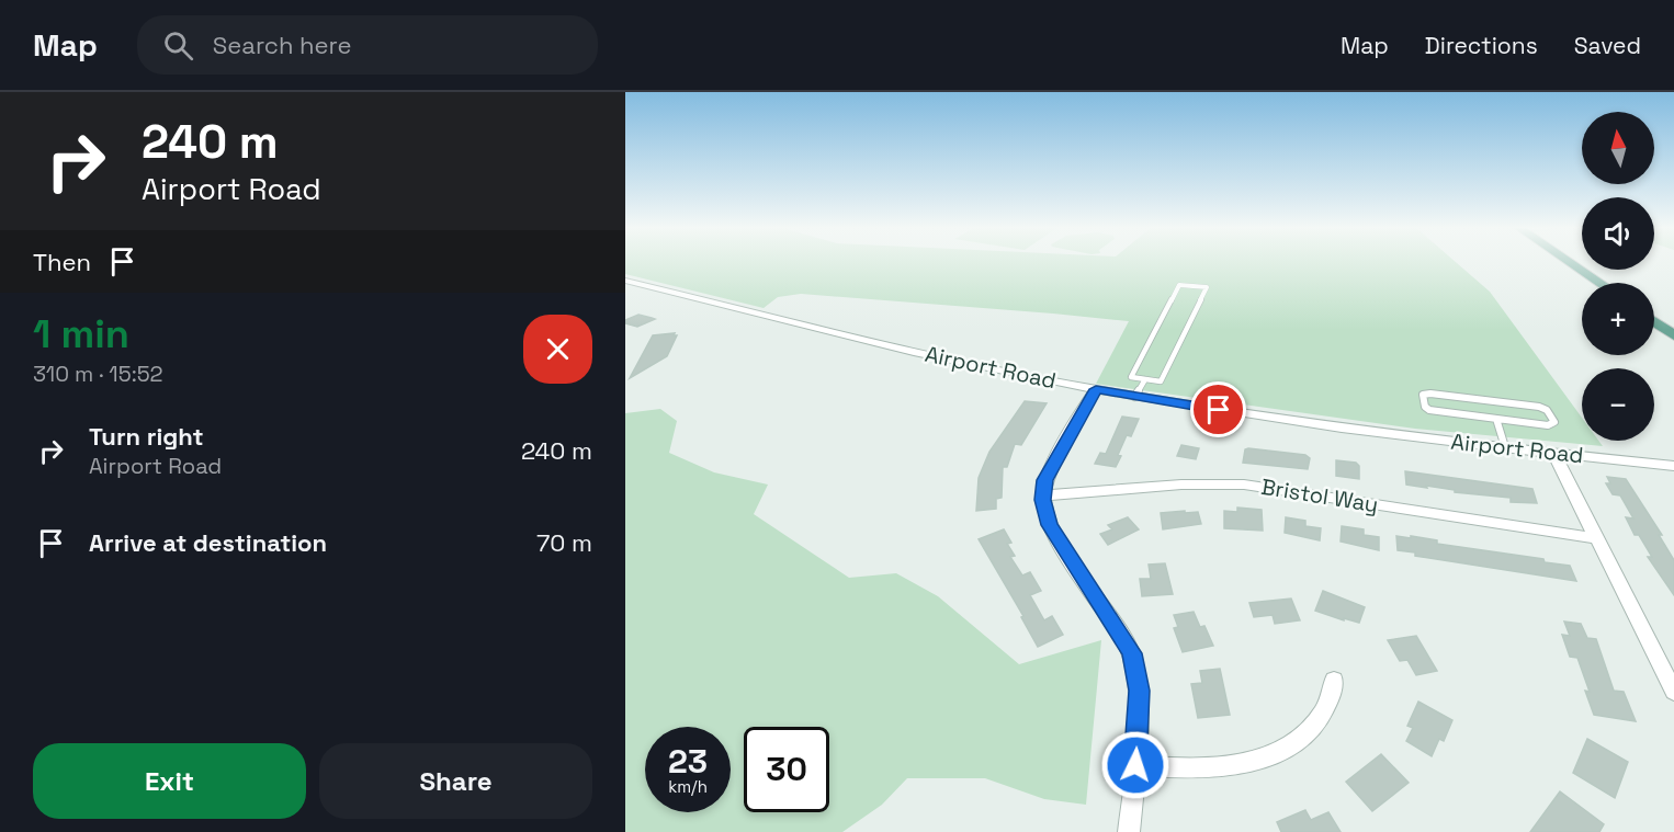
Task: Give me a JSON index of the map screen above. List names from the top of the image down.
{
  "streets": {
    "street": ["Airport Road", "Bristol Way"]
  },
  "north": "top",
  "page": {
    "header": "Map",
    "search": "Search here",
    "nav": ["Map", "Directions", "Saved"],
    "turn": ["240 m", "Airport Road"],
    "map_buttons": ["+", "−"],
    "then": "Then",
    "heading": ["1 min", "310 m · 15:52"],
    "list": [
      {
        "name": "Turn right",
        "note": "Airport Road",
        "value": "240 m"
      },
      {
        "name": "Arrive at destination",
        "value": "70 m"
      }
    ],
    "speed": "23 km/h",
    "limit": "30",
    "buttons": ["Exit", "Share"]
  }
}
